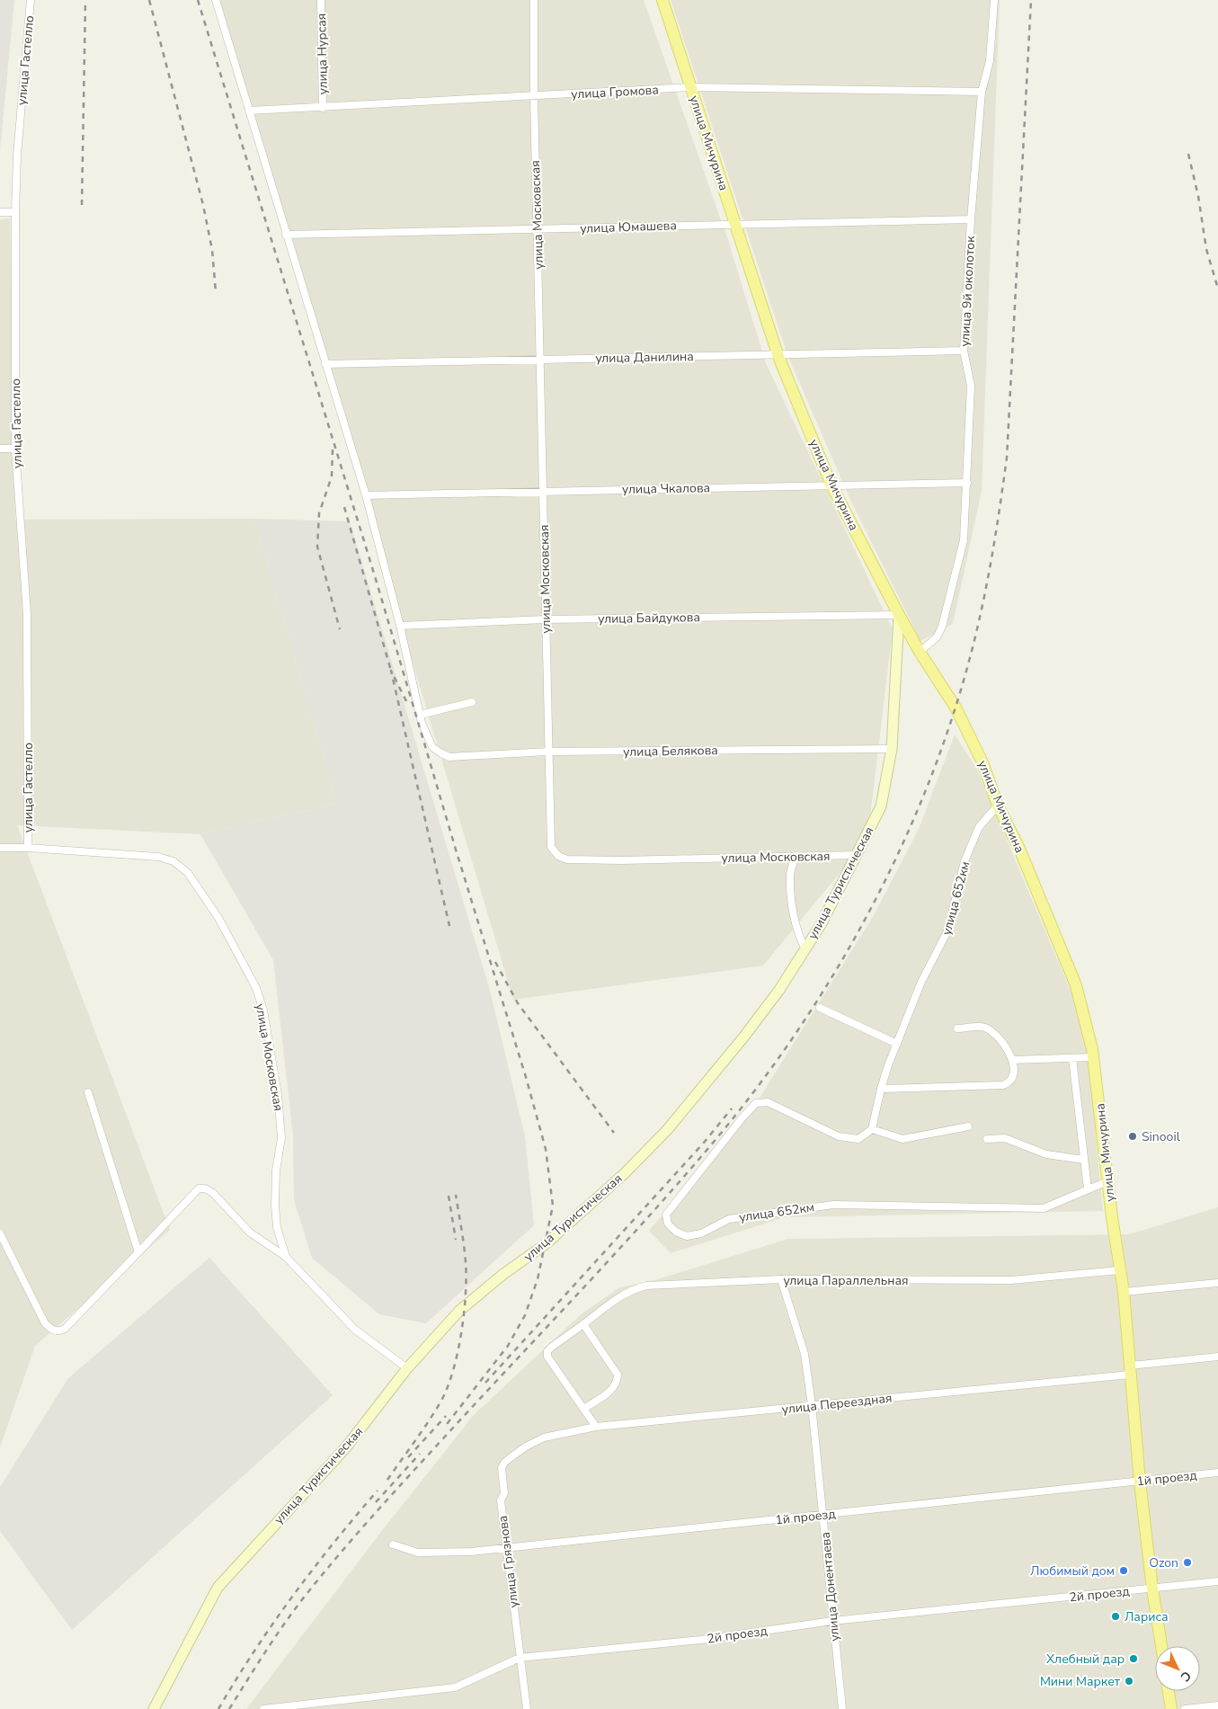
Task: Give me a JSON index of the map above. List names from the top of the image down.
{
  "streets": {
    "main road": ["улица Мичурина"],
    "street": [
      "улица Нурсая",
      "улица Гастелло",
      "улица Громова",
      "улица Московская",
      "улица Юмашева",
      "улица 9й околоток",
      "улица Данилина",
      "улица Чкалова",
      "улица Байдукова",
      "улица Белякова",
      "улица Туристическая",
      "улица 652км",
      "улица Параллельная",
      "улица Переездная",
      "1й проезд",
      "улица Грязнова",
      "улица Донентаева",
      "2й проезд"
    ]
  },
  "crossings": [
    ["улица Нурсая", "улица Громова"],
    ["улица Гастелло", "улица Московская"],
    ["улица Громова", "улица Мичурина"],
    ["улица Громова", "улица Московская"],
    ["улица Громова", "улица 9й околоток"],
    ["улица Мичурина", "улица Юмашева"],
    ["улица Мичурина", "улица 9й околоток"],
    ["улица Мичурина", "улица Данилина"],
    ["улица Мичурина", "улица Чкалова"],
    ["улица Мичурина", "улица Байдукова"],
    ["улица Мичурина", "улица Туристическая"],
    ["улица Мичурина", "улица 652км"],
    ["улица Мичурина", "улица Параллельная"],
    ["улица Мичурина", "улица Переездная"],
    ["улица Мичурина", "1й проезд"],
    ["улица Мичурина", "2й проезд"],
    ["улица Московская", "улица Юмашева"],
    ["улица Московская", "улица Данилина"],
    ["улица Московская", "улица Чкалова"],
    ["улица Московская", "улица Байдукова"],
    ["улица Московская", "улица Белякова"],
    ["улица Московская", "улица Туристическая"],
    ["улица Юмашева", "улица 9й околоток"],
    ["улица 9й околоток", "улица Данилина"],
    ["улица 9й околоток", "улица Чкалова"],
    ["улица Байдукова", "улица Туристическая"],
    ["улица Белякова", "улица Туристическая"],
    ["улица Параллельная", "улица Донентаева"],
    ["улица Переездная", "улица Грязнова"],
    ["улица Переездная", "улица Донентаева"],
    ["1й проезд", "улица Грязнова"],
    ["1й проезд", "улица Донентаева"],
    ["улица Грязнова", "2й проезд"],
    ["улица Донентаева", "2й проезд"]
  ],
  "places": [
    "Sinooil",
    "Ozon",
    "Любимый дом",
    "Лариса",
    "Хлебный дар",
    "Мини Маркет"
  ],
  "north": "bottom right"
}
